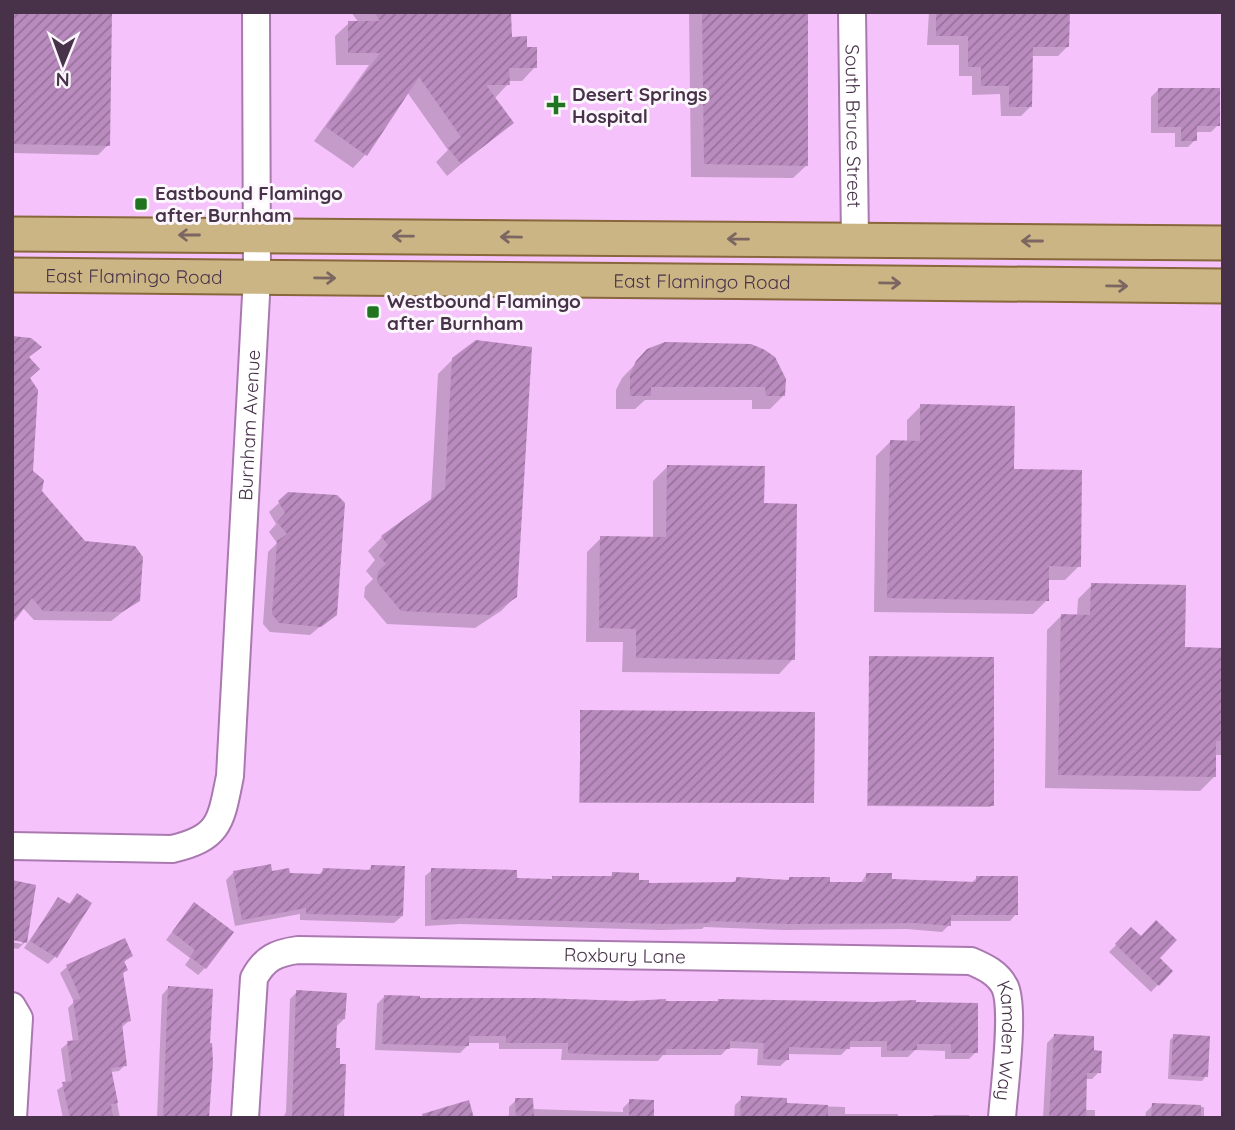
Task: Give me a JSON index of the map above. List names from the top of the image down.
{
  "streets": {
    "main road": ["East Flamingo Road"],
    "street": [
      "South Bruce Street",
      "Burnham Avenue",
      "Roxbury Lane",
      "Kamden Way"
    ]
  },
  "crossings": [
    ["East Flamingo Road", "Burnham Avenue"],
    ["Roxbury Lane", "Kamden Way"]
  ],
  "places": {
    "health": ["Desert Springs Hospital"],
    "transit": ["Eastbound Flamingo after Burnham", "Westbound Flamingo after Burnham"]
  },
  "north": "bottom"
}
